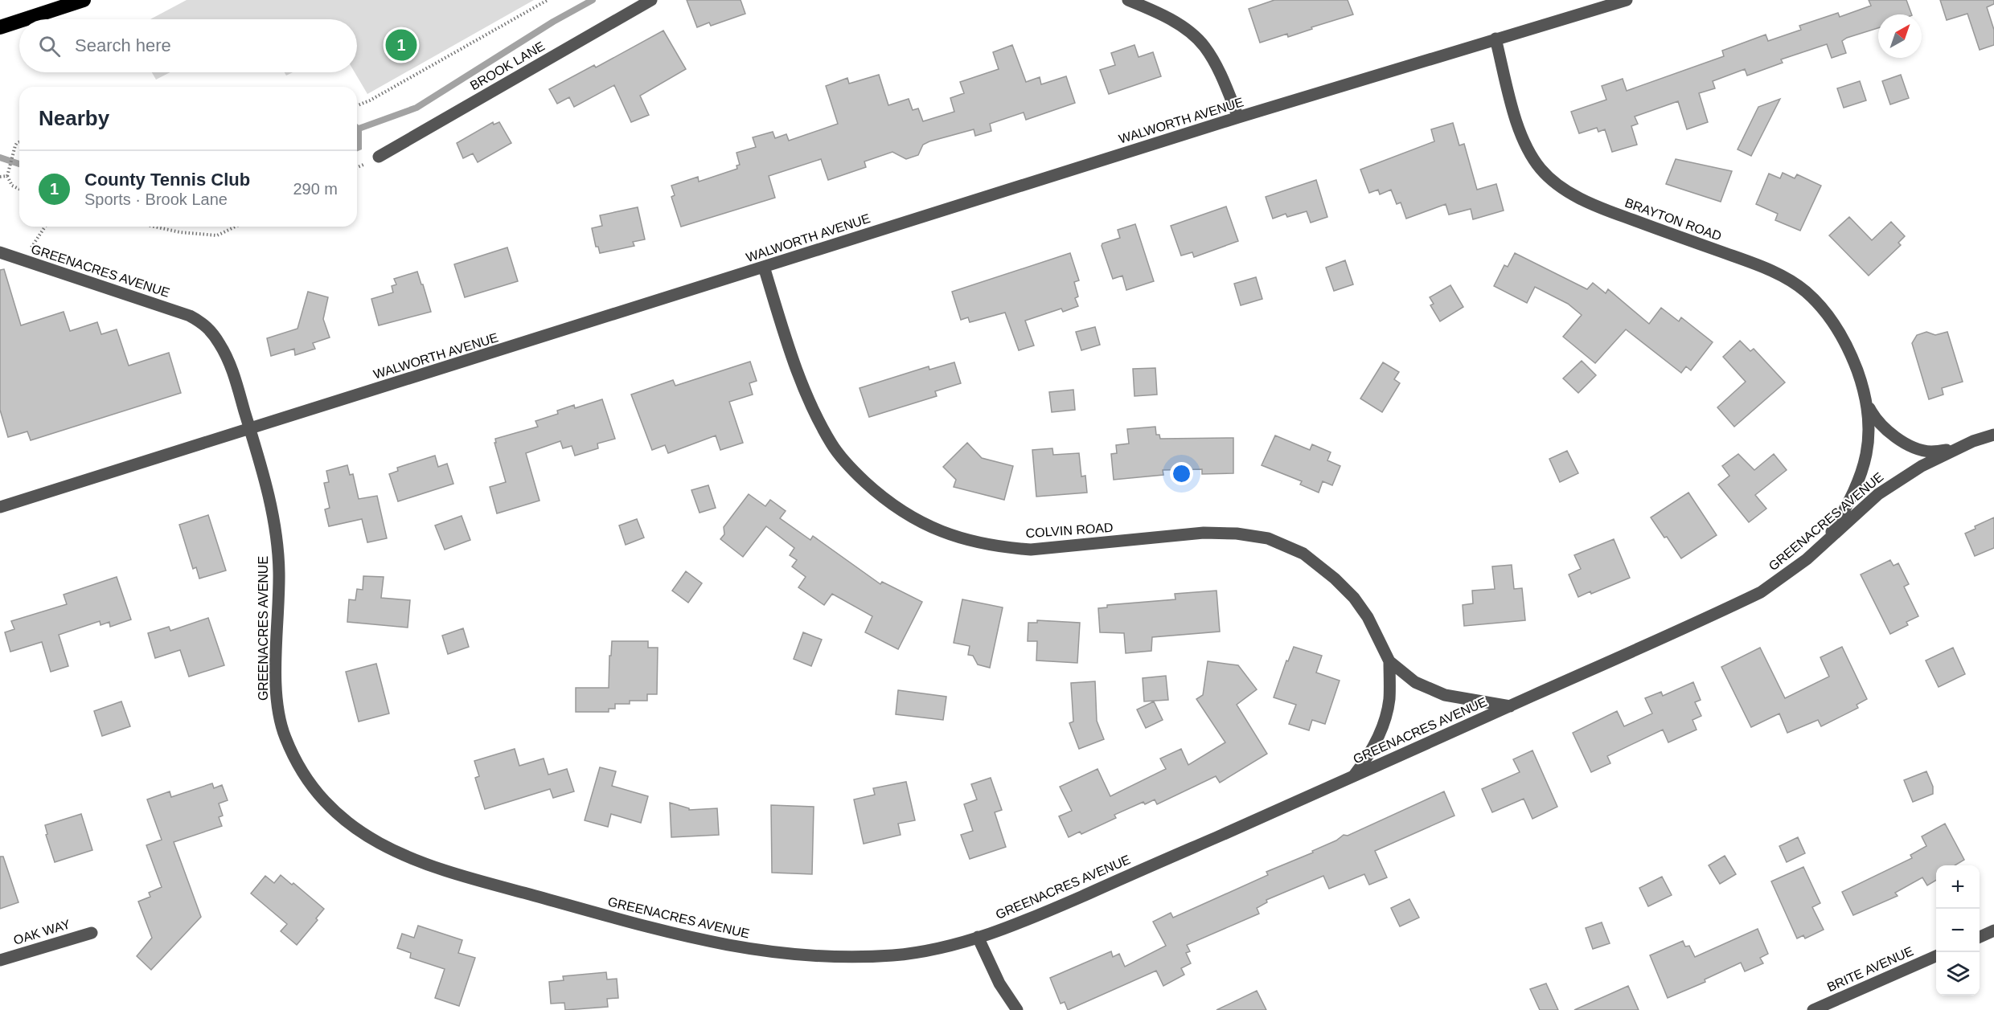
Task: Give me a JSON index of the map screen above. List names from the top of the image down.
{
  "streets": {
    "street": [
      "BROOK LANE",
      "WALWORTH AVENUE",
      "BRAYTON ROAD",
      "GREENACRES AVENUE",
      "COLVIN ROAD",
      "OAK WAY",
      "BRITE AVENUE"
    ]
  },
  "crossings": [
    ["WALWORTH AVENUE", "BRAYTON ROAD"],
    ["WALWORTH AVENUE", "GREENACRES AVENUE"],
    ["WALWORTH AVENUE", "COLVIN ROAD"],
    ["BRAYTON ROAD", "GREENACRES AVENUE"],
    ["GREENACRES AVENUE", "COLVIN ROAD"]
  ],
  "north": "top right",
  "page": {
    "search": "Search here",
    "pins": "1",
    "heading": "Nearby",
    "list": [
      {
        "mark": "1",
        "name": "County Tennis Club",
        "note": "Sports · Brook Lane",
        "value": "290 m"
      }
    ],
    "map_buttons": ["+", "−"]
  }
}
